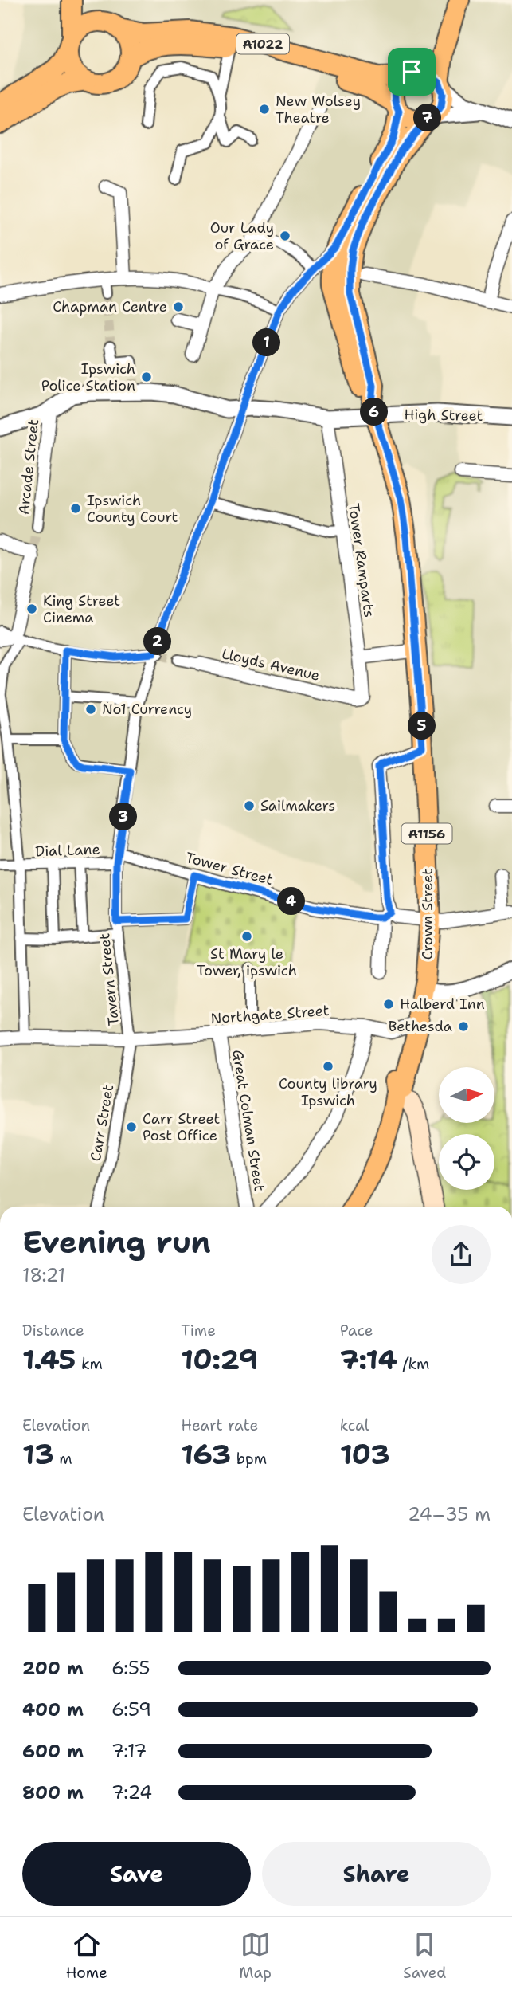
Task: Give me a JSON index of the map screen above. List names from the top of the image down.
{
  "streets": {
    "main road": ["A1022", "A1156", "Crown Street"],
    "street": [
      "High Street",
      "Arcade Street",
      "Tower Ramparts",
      "Lloyds Avenue",
      "Dial Lane",
      "Tower Street",
      "Tavern Street",
      "Northgate Street",
      "Great Colman Street",
      "Carr Street"
    ]
  },
  "crossings": [
    ["A1022", "A1156"],
    ["High Street", "Arcade Street"],
    ["High Street", "Tower Ramparts"],
    ["High Street", "Crown Street"],
    ["High Street", "Tavern Street"],
    ["Tower Ramparts", "Lloyds Avenue"],
    ["A1156", "Crown Street"],
    ["A1156", "Tavern Street"],
    ["A1156", "Northgate Street"],
    ["Dial Lane", "Tower Street"],
    ["Dial Lane", "Tavern Street"],
    ["Tower Street", "Crown Street"],
    ["Tower Street", "Tavern Street"],
    ["Crown Street", "Tavern Street"],
    ["Crown Street", "Northgate Street"],
    ["Tavern Street", "Northgate Street"],
    ["Tavern Street", "Carr Street"],
    ["Northgate Street", "Great Colman Street"],
    ["Northgate Street", "Carr Street"]
  ],
  "places": [
    "New Wolsey Theatre",
    "Our Lady of Grace",
    "Chapman Centre",
    "Ipswich Police Station",
    "Ipswich County Court",
    "King Street Cinema",
    "No1 Currency",
    "Sailmakers",
    "St Mary le Tower, ipswich",
    "Halberd Inn",
    "Bethesda",
    "County library Ipswich",
    "Carr Street Post Office"
  ],
  "north": "right",
  "page": {
    "pins": [
      "7",
      "1",
      "6",
      "2",
      "5",
      "3",
      "4"
    ],
    "heading": ["Evening run", "18:21"],
    "stats": [
      ["Distance", "1.45 km"],
      ["Time", "10:29"],
      ["Pace", "7:14 /km"],
      ["Elevation", "13 m"],
      ["Heart rate", "163 bpm"],
      ["kcal", "103"]
    ],
    "chart": ["Elevation", "24–35 m"],
    "list": [
      {
        "name": "200 m",
        "note": "6:55"
      },
      {
        "name": "400 m",
        "note": "6:59"
      },
      {
        "name": "600 m",
        "note": "7:17"
      },
      {
        "name": "800 m",
        "note": "7:24"
      }
    ],
    "buttons": ["Save", "Share"],
    "tabs": ["Home", "Map", "Saved"]
  }
}
